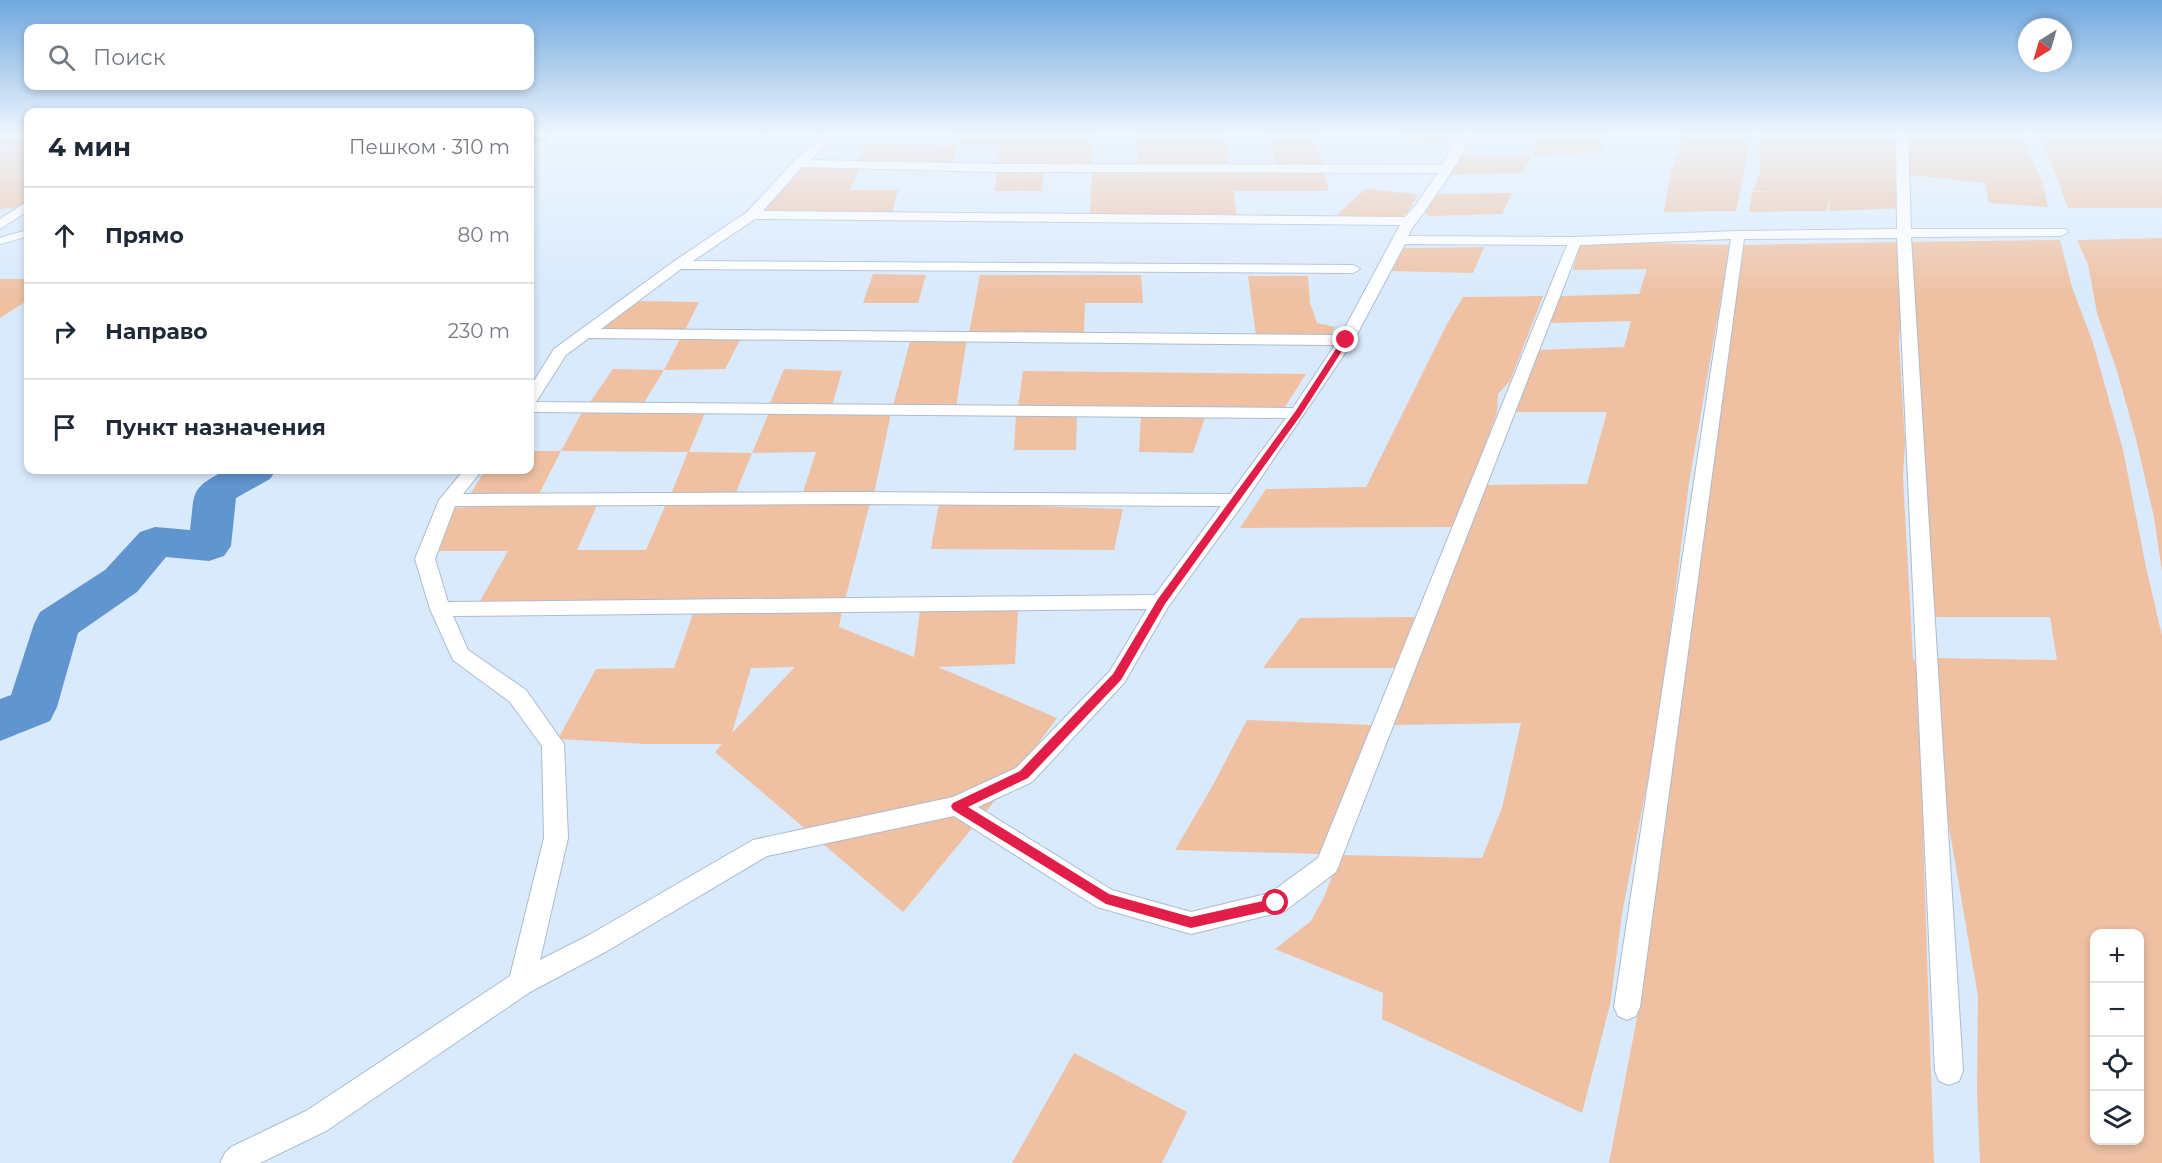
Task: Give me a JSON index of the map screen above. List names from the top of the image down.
{
  "north": "bottom left",
  "page": {
    "search": "Поиск",
    "heading": ["4 мин", "Пешком · 310 m"],
    "list": [
      ["Прямо", "80 m"],
      ["Направо", "230 m"],
      "Пункт назначения"
    ],
    "map_buttons": ["+", "−"]
  }
}
